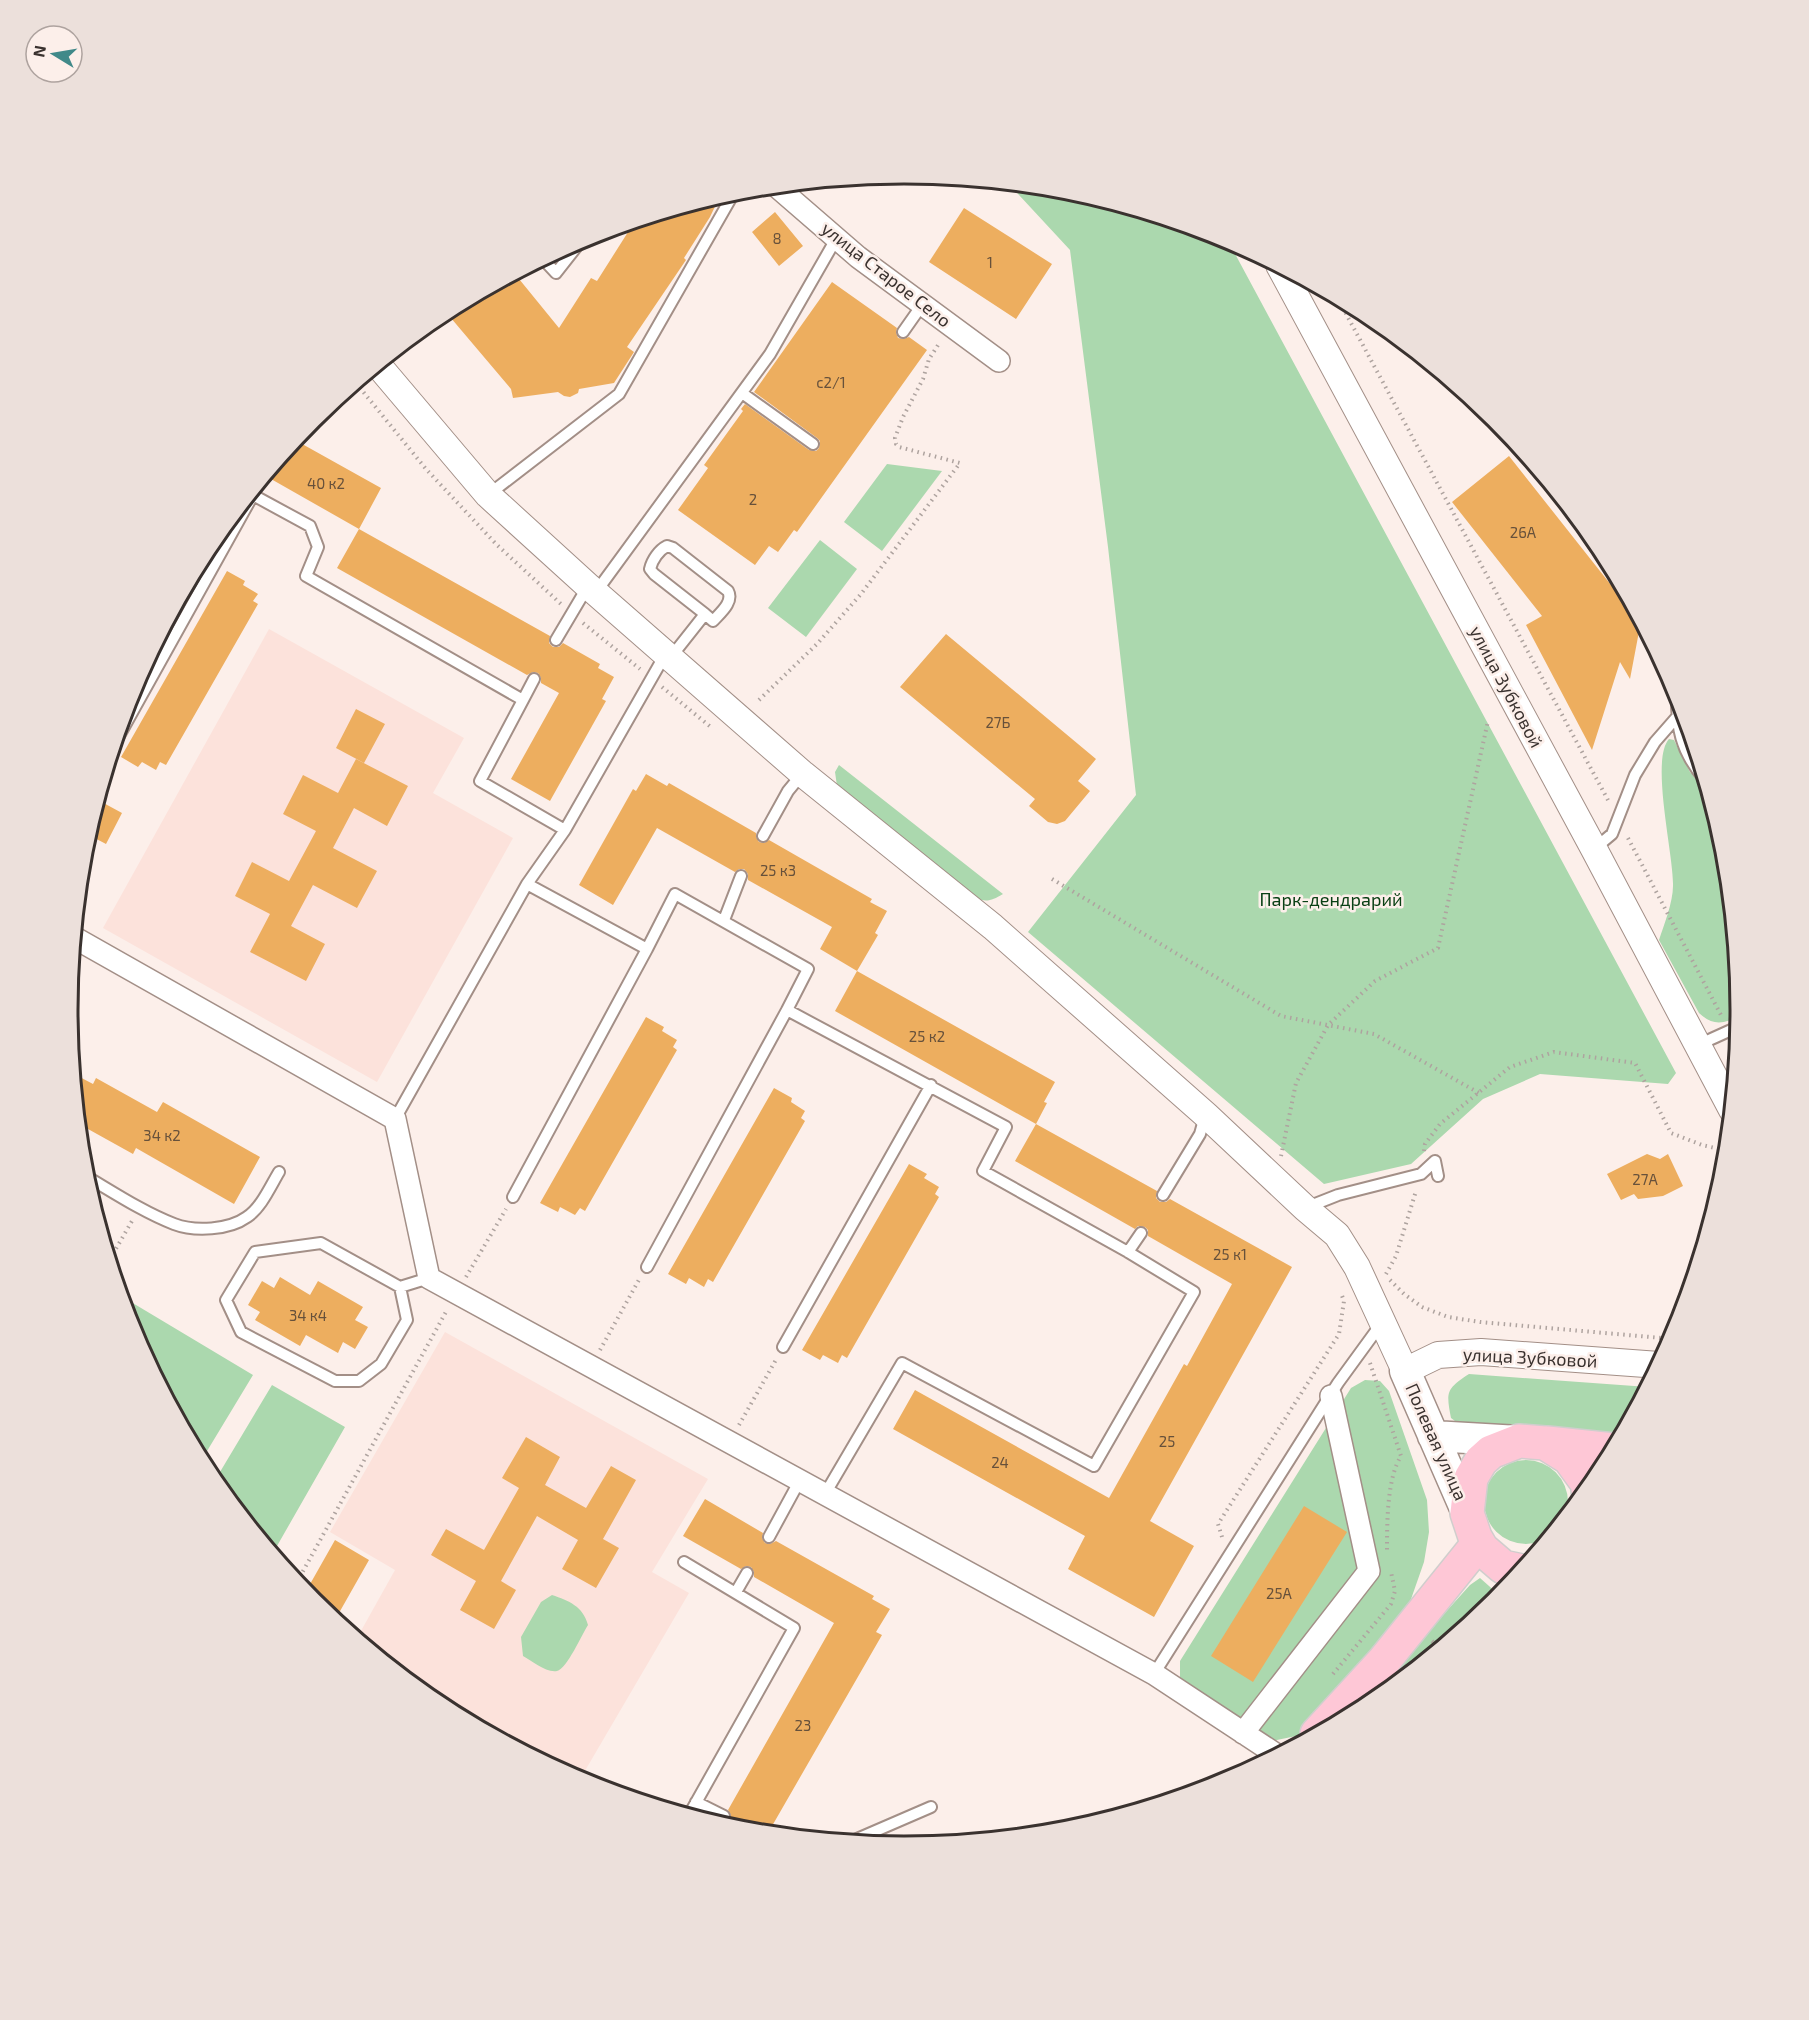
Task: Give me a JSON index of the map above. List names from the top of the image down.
{
  "streets": {
    "main road": ["Полевая улица"],
    "street": ["улица Старое Село", "улица Зубковой"]
  },
  "crossings": [
    ["улица Зубковой", "Полевая улица"]
  ],
  "parks": ["Парк-дендрарий"],
  "house_numbers": [
    "8",
    "1",
    "с2/1",
    "40 к2",
    "2",
    "26А",
    "27Б",
    "25 к3",
    "25 к2",
    "34 к2",
    "27А",
    "25 к1",
    "34 к4",
    "25",
    "24",
    "25А",
    "23"
  ],
  "north": "left"
}
